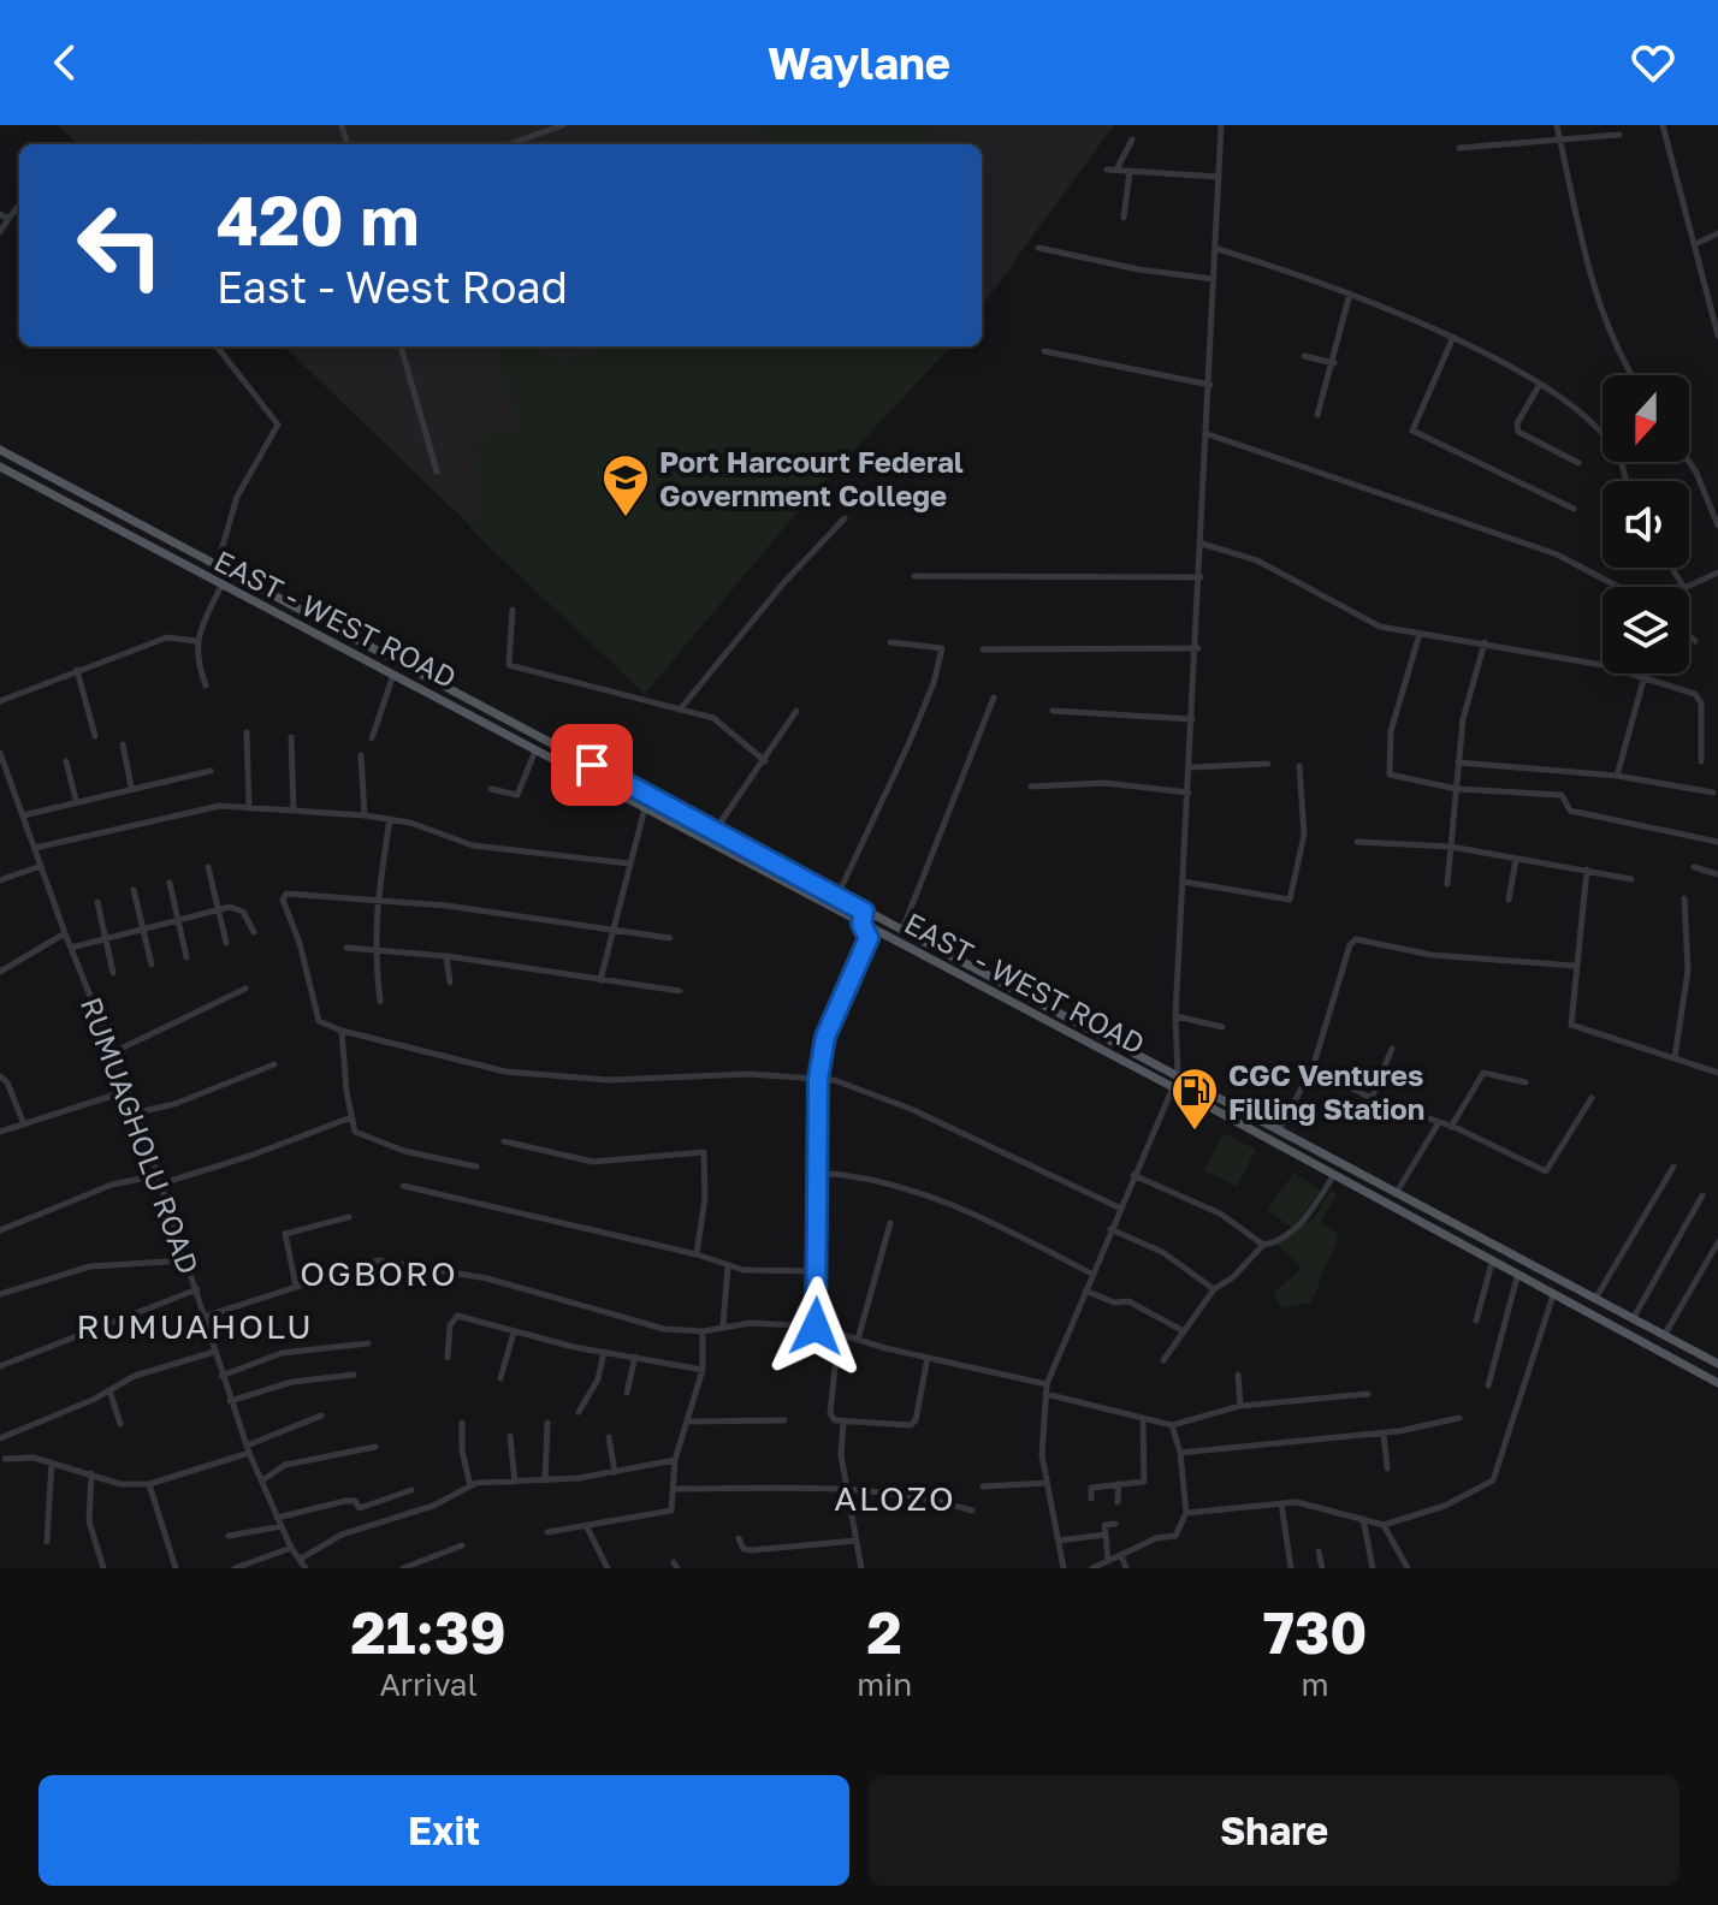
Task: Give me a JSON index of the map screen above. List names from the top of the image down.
{
  "streets": {
    "main road": ["EAST - WEST ROAD"],
    "street": ["RUMUAGHOLU ROAD"]
  },
  "districts": ["OGBORO", "RUMUAHOLU", "ALOZO"],
  "places": {
    "school or university": ["Port Harcourt Federal Government College"],
    "fuel station": ["CGC Ventures Filling Station"]
  },
  "north": "bottom",
  "page": {
    "header": "Waylane",
    "turn": ["420 m", "East - West Road"],
    "eta": [
      "21:39",
      "Arrival",
      "2",
      "min",
      "730",
      "m"
    ],
    "buttons": ["Exit", "Share"]
  }
}
